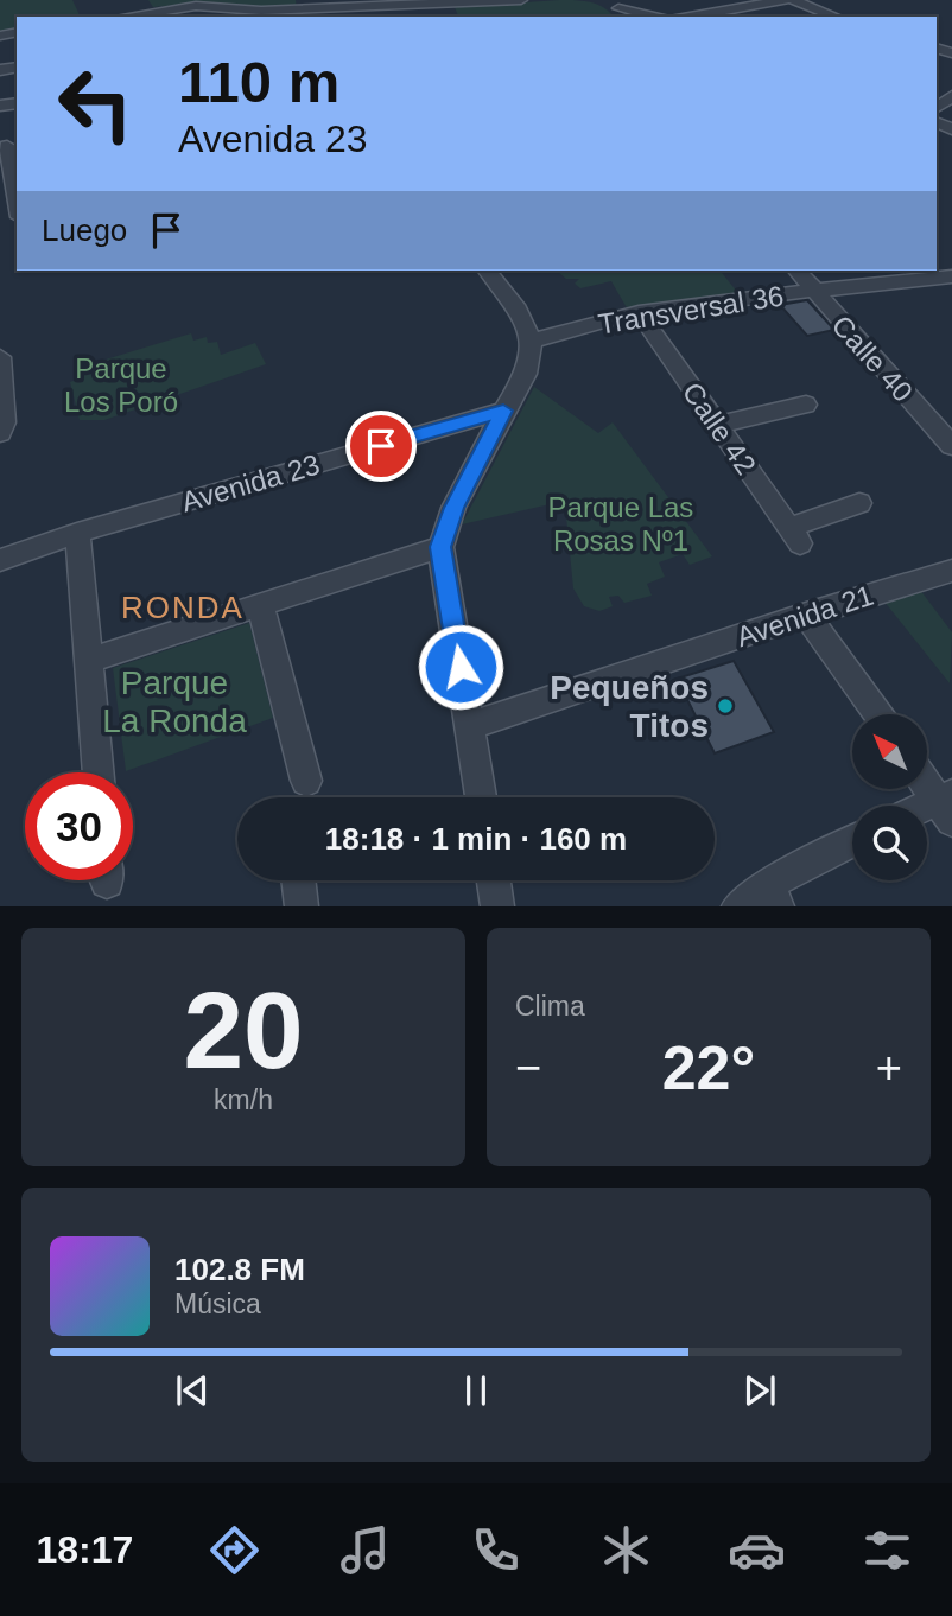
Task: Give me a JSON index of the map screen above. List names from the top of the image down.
{
  "streets": {
    "street": [
      "Transversal 36",
      "Calle 40",
      "Calle 42",
      "Avenida 23",
      "Avenida 21"
    ]
  },
  "crossings": [
    ["Transversal 36", "Calle 40"],
    ["Transversal 36", "Calle 42"]
  ],
  "districts": ["RONDA"],
  "parks": ["Parque Los Poró", "Parque Las Rosas Nº1", "Parque La Ronda"],
  "places": ["Pequeños Titos"],
  "north": "top left",
  "page": {
    "turn": ["110 m", "Avenida 23"],
    "then": "Luego",
    "limit": "30",
    "trip": "18:18 · 1 min · 160 m",
    "tile": [
      ["20", "km/h"],
      "Clima"
    ],
    "heat": ["−", "22°", "+"],
    "song": ["102.8 FM", "Música"],
    "tabs": "18:17"
  }
}
